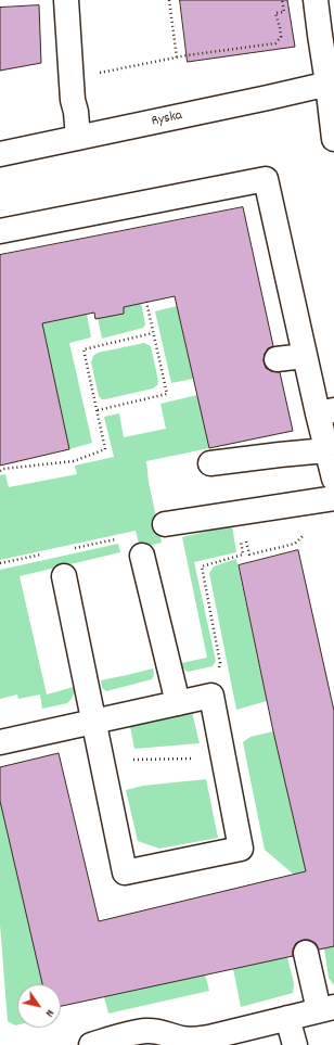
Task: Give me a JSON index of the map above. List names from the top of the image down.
{
  "streets": {
    "street": ["Ryska"]
  },
  "north": "bottom right"
}
